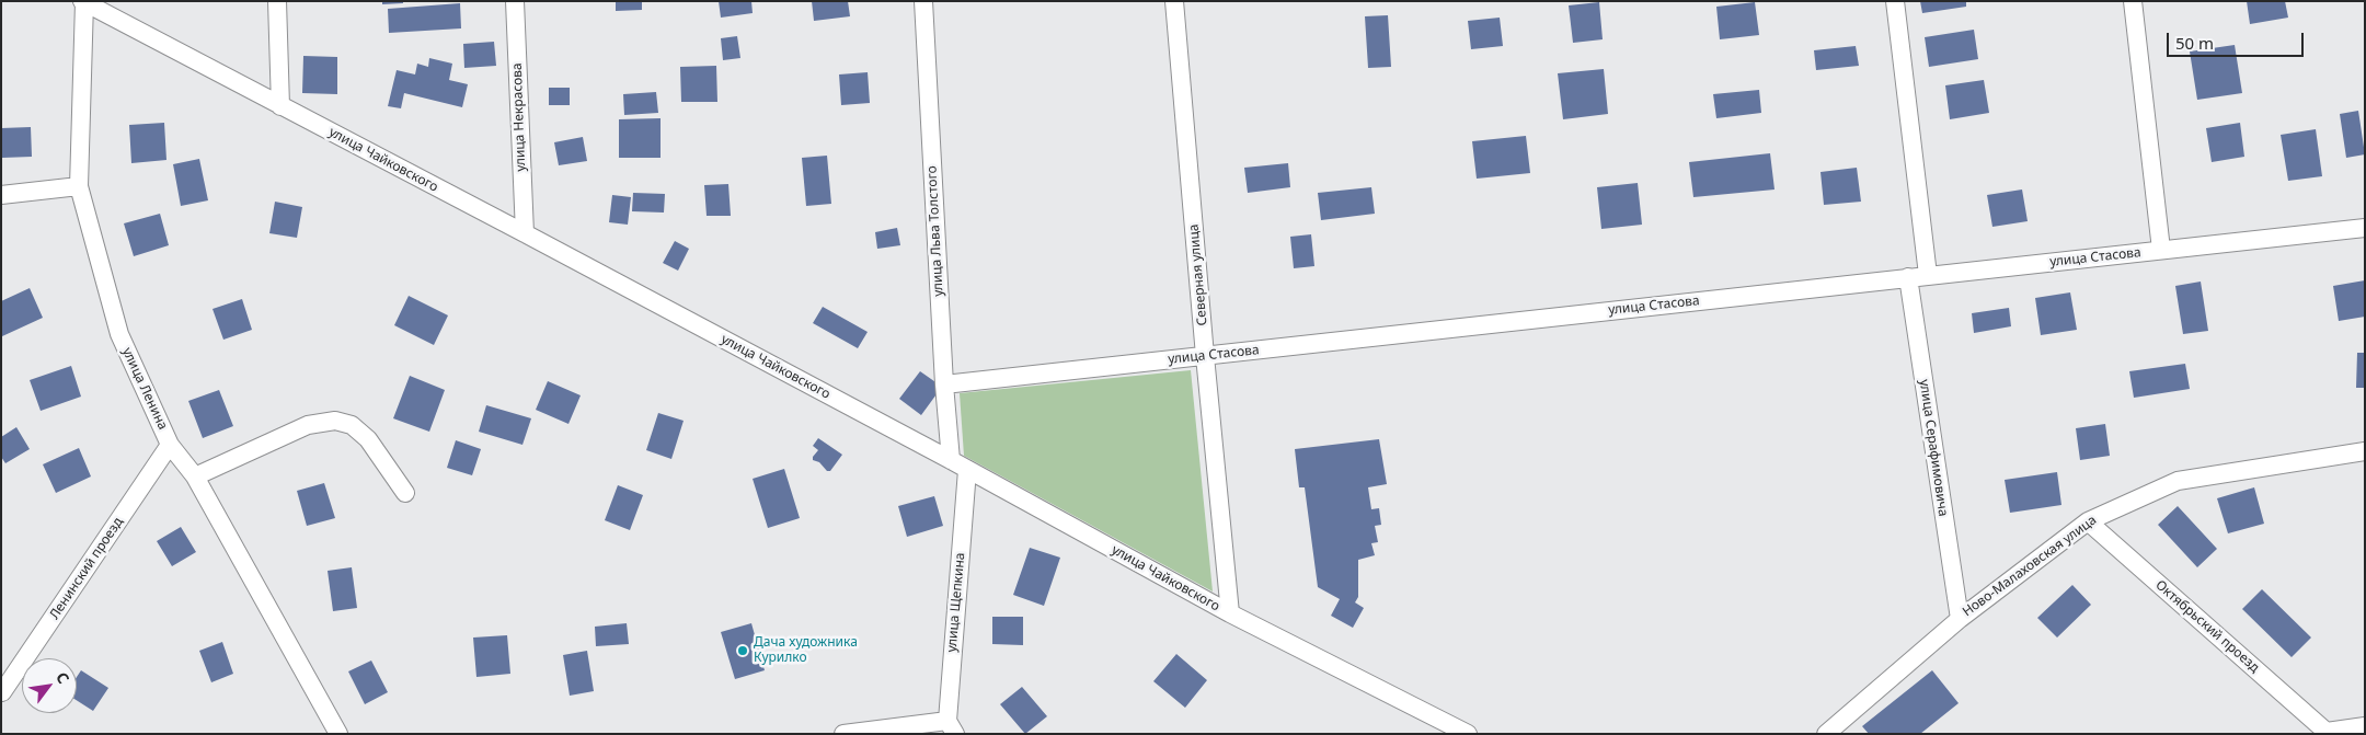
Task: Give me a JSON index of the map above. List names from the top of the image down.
{
  "streets": {
    "street": [
      "улица Некрасова",
      "улица Чайковского",
      "улица Льва Толстого",
      "улица Стасова",
      "Северная улица",
      "улица Ленина",
      "улица Серафимовича",
      "Ново-Малаховская улица",
      "Ленинский проезд",
      "улица Щепкина",
      "Октябрьский проезд"
    ]
  },
  "crossings": [
    ["улица Некрасова", "улица Чайковского"],
    ["улица Чайковского", "улица Льва Толстого"],
    ["улица Чайковского", "Северная улица"],
    ["улица Чайковского", "улица Ленина"],
    ["улица Чайковского", "улица Щепкина"],
    ["улица Льва Толстого", "улица Стасова"],
    ["улица Стасова", "Северная улица"],
    ["улица Стасова", "улица Серафимовича"],
    ["улица Ленина", "Ленинский проезд"],
    ["улица Серафимовича", "Ново-Малаховская улица"],
    ["Ново-Малаховская улица", "Октябрьский проезд"]
  ],
  "places": ["Дача художника Курилко"],
  "scale_bar": "50 m",
  "north": "top right"
}
